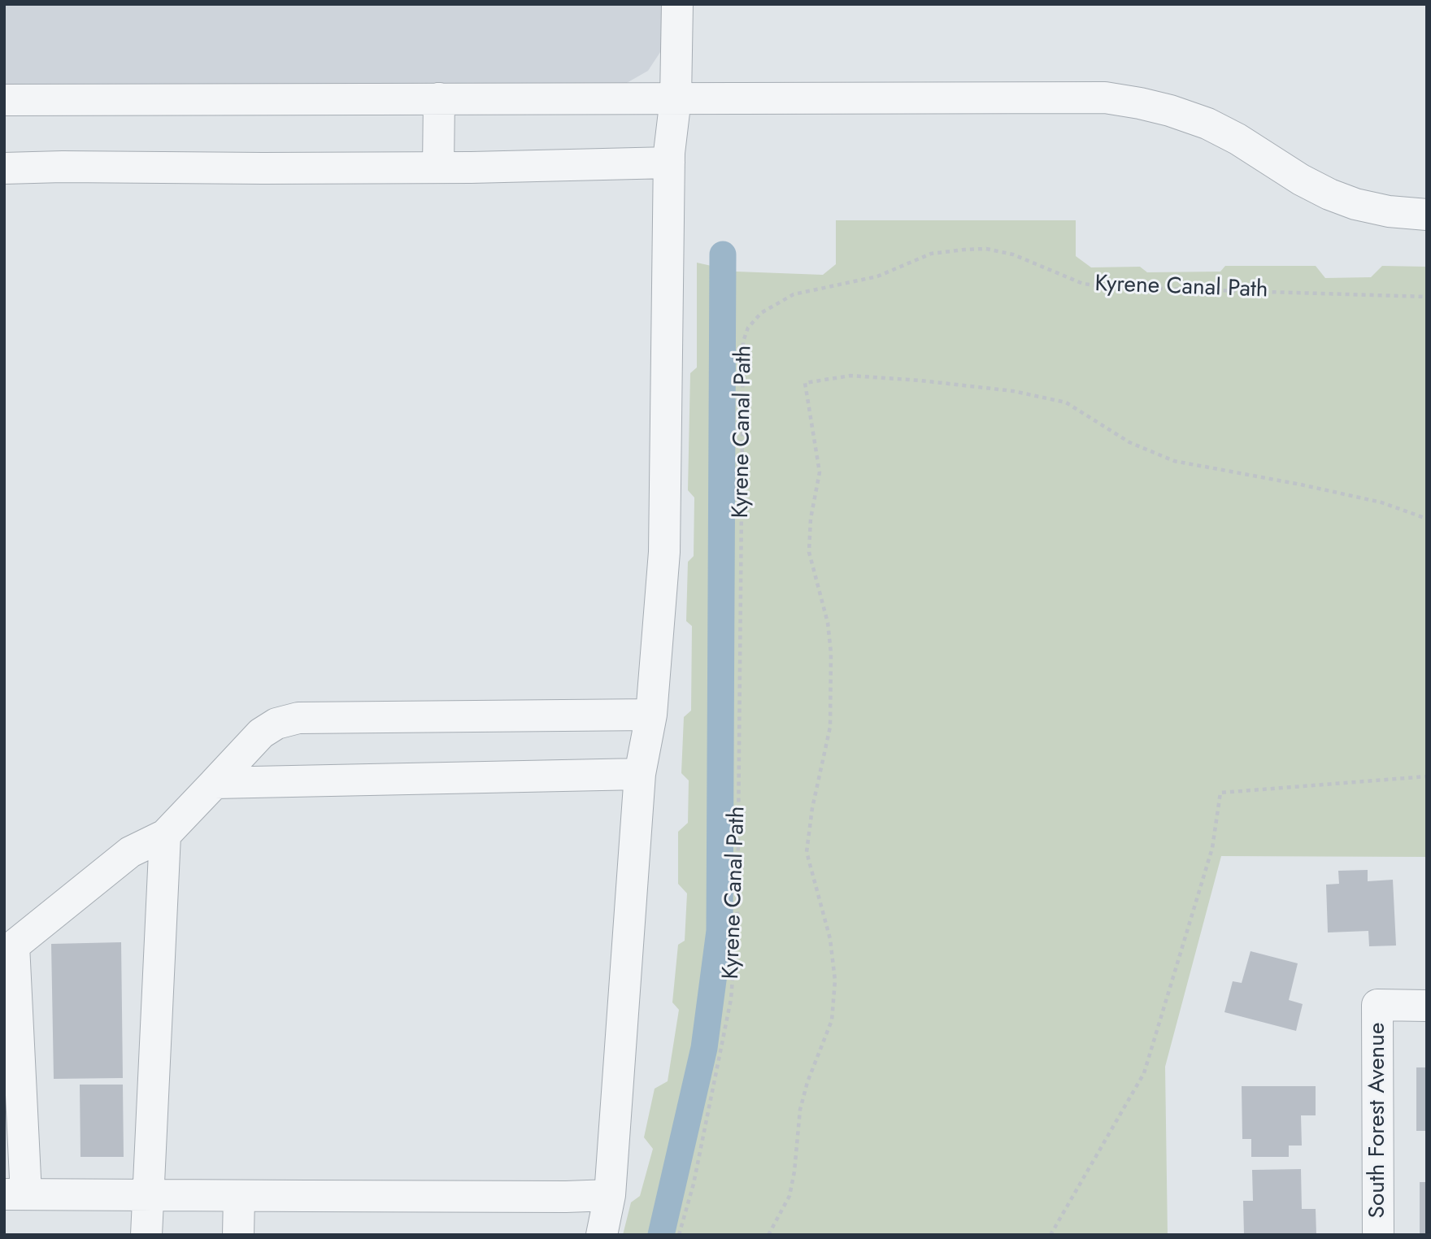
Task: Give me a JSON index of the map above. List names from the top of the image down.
{
  "streets": {
    "street": ["South Forest Avenue"],
    "path": ["Kyrene Canal Path"]
  }
}
